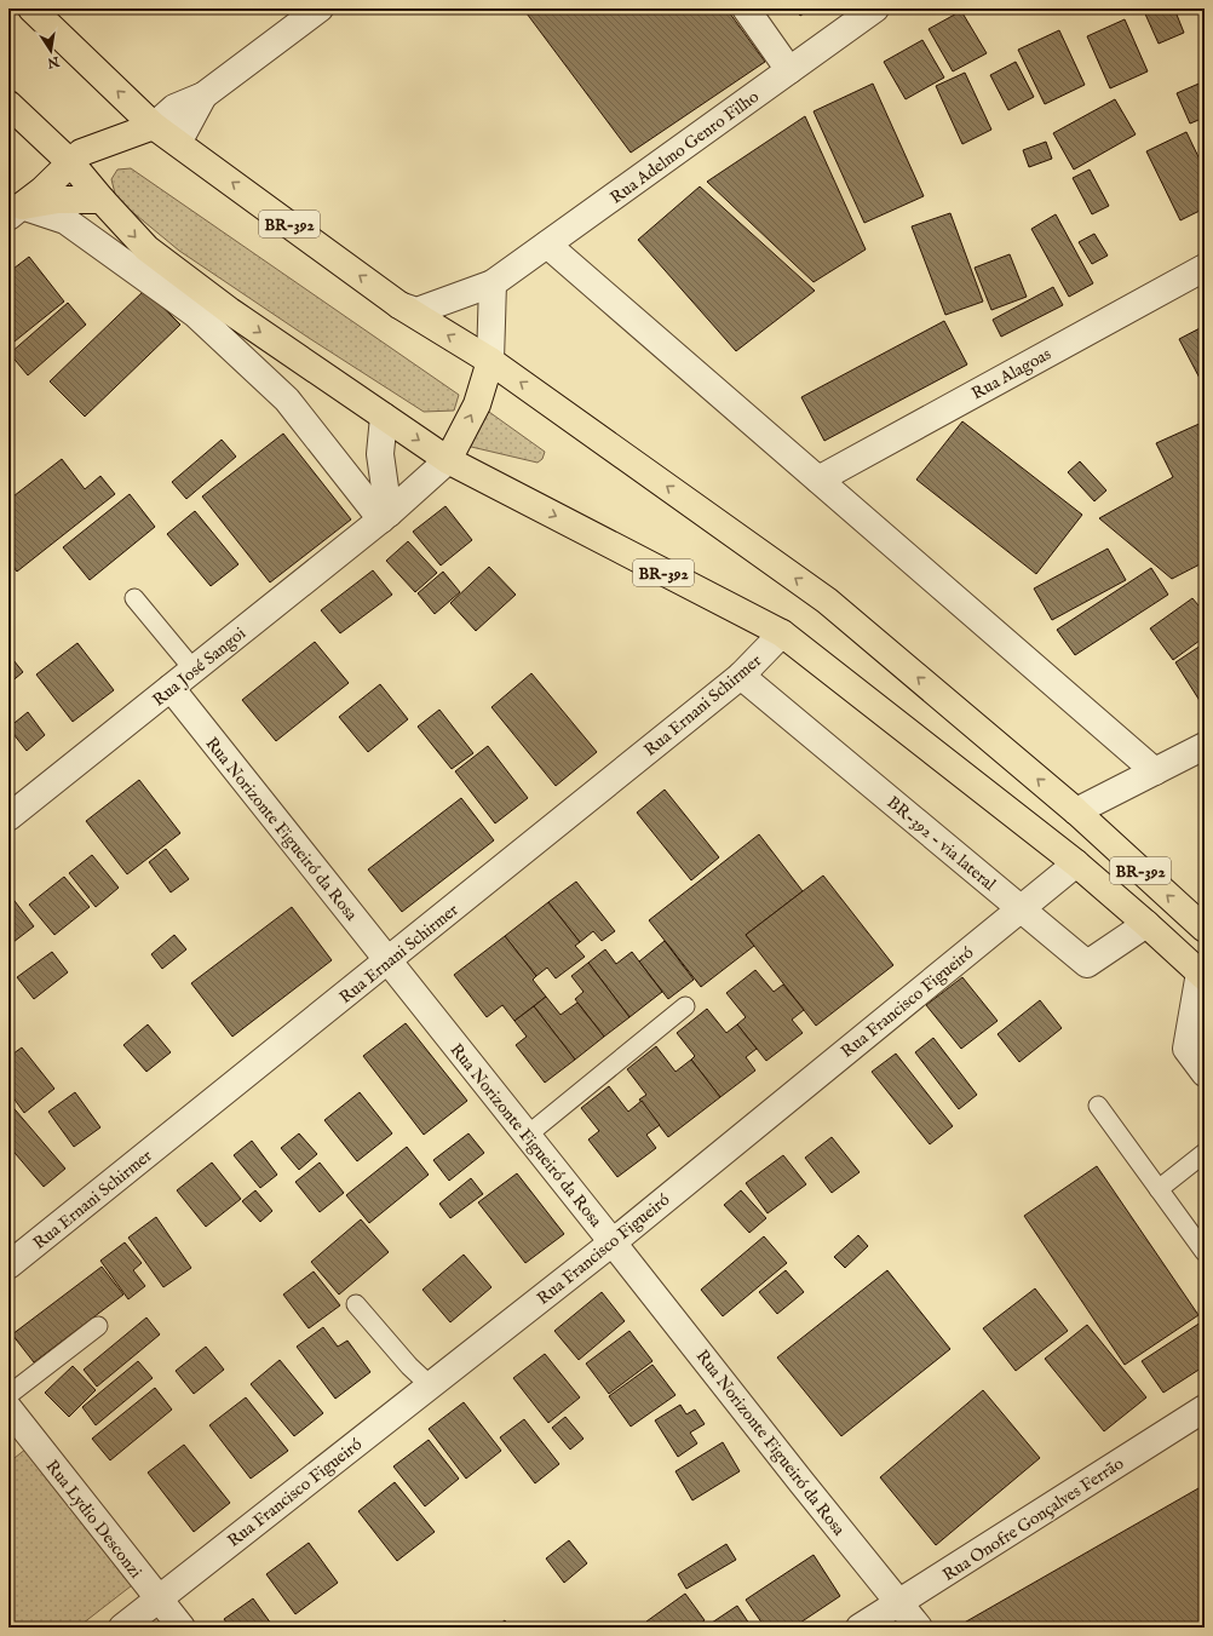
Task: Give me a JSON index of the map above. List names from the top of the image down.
{
  "streets": {
    "highway": ["BR-392"],
    "street": [
      "Rua Adelmo Genro Filho",
      "Rua Alagoas",
      "Rua José Sangoi",
      "Rua Ernani Schirmer",
      "Rua Norizonte Figueiró da Rosa",
      "BR-392 - via lateral",
      "Rua Francisco Figueiró",
      "Rua Lydio Desconzi",
      "Rua Onofre Gonçalves Ferrão"
    ]
  },
  "crossings": [
    ["Rua Adelmo Genro Filho", "BR-392"],
    ["BR-392", "Rua José Sangoi"],
    ["BR-392", "Rua Ernani Schirmer"],
    ["BR-392", "BR-392 - via lateral"],
    ["BR-392", "Rua Francisco Figueiró"],
    ["Rua José Sangoi", "Rua Norizonte Figueiró da Rosa"],
    ["Rua Ernani Schirmer", "Rua Norizonte Figueiró da Rosa"],
    ["Rua Ernani Schirmer", "BR-392 - via lateral"],
    ["Rua Norizonte Figueiró da Rosa", "Rua Francisco Figueiró"],
    ["Rua Norizonte Figueiró da Rosa", "Rua Onofre Gonçalves Ferrão"],
    ["BR-392 - via lateral", "Rua Francisco Figueiró"],
    ["Rua Francisco Figueiró", "Rua Lydio Desconzi"]
  ],
  "north": "bottom"
}
